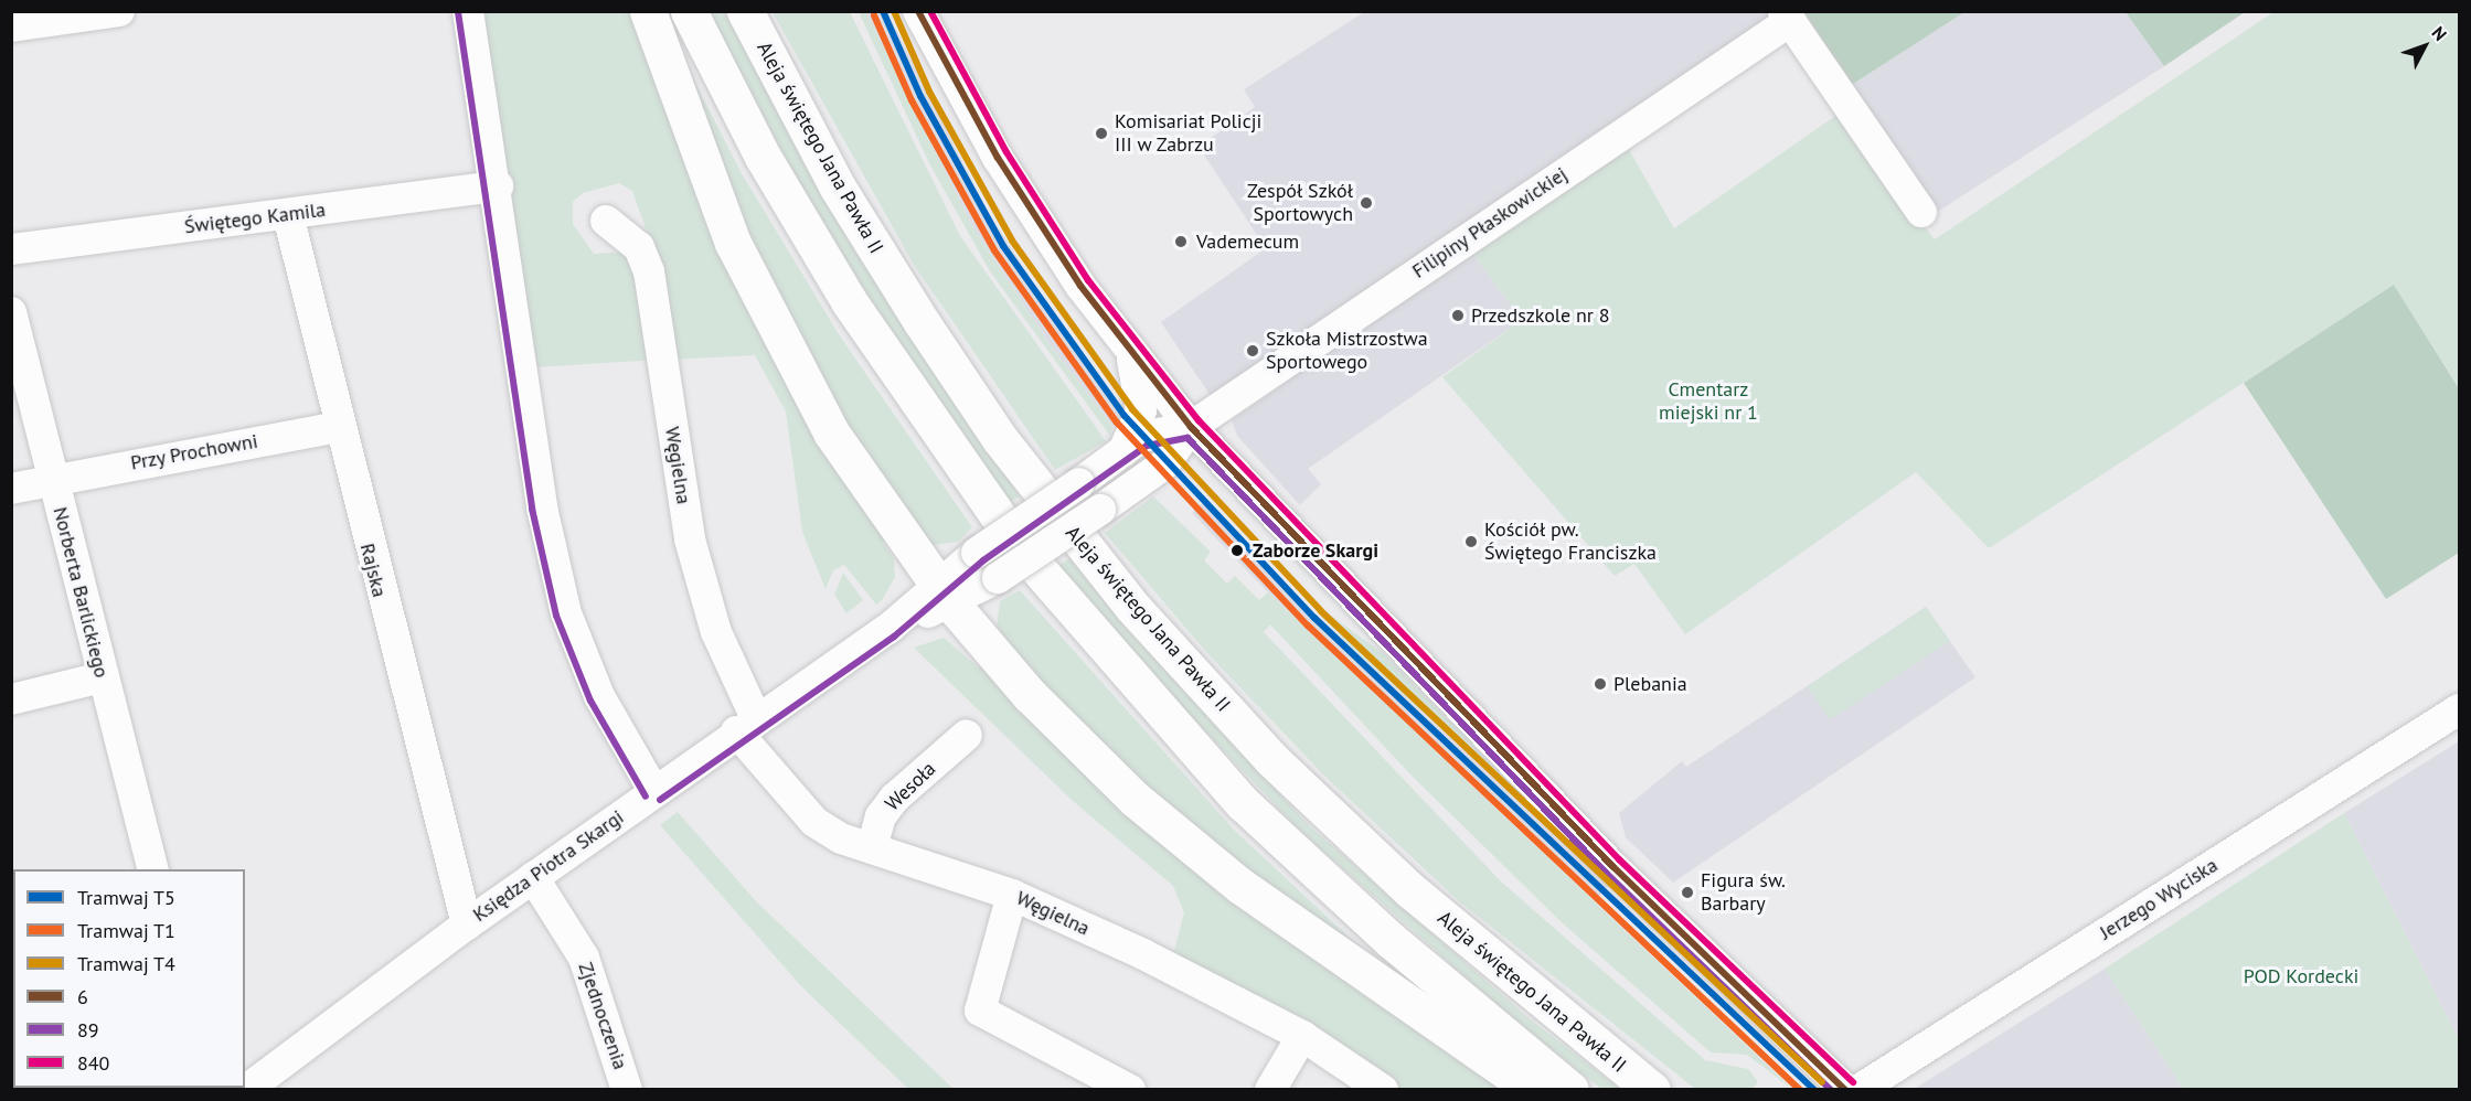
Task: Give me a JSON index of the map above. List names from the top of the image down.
{
  "streets": {
    "main road": ["Aleja świętego Jana Pawła II"],
    "street": [
      "Świętego Kamila",
      "Filipiny Płaskowickiej",
      "Przy Prochowni",
      "Węgielna",
      "Rajska",
      "Norberta Barlickiego",
      "Wesoła",
      "Księdza Piotra Skargi",
      "Jerzego Wyciska",
      "Zjednoczenia"
    ]
  },
  "crossings": [
    ["Świętego Kamila", "Rajska"],
    ["Filipiny Płaskowickiej", "Księdza Piotra Skargi"],
    ["Przy Prochowni", "Rajska"],
    ["Przy Prochowni", "Norberta Barlickiego"],
    ["Węgielna", "Wesoła"],
    ["Węgielna", "Księdza Piotra Skargi"],
    ["Rajska", "Księdza Piotra Skargi"],
    ["Księdza Piotra Skargi", "Zjednoczenia"]
  ],
  "parks": ["Cmentarz miejski nr 1", "POD Kordecki"],
  "places": [
    "Komisariat Policji III w Zabrzu",
    "Zespół Szkół Sportowych",
    "Vademecum",
    "Przedszkole nr 8",
    "Szkoła Mistrzostwa Sportowego",
    "Kościół pw. Świętego Franciszka",
    "Zaborze Skargi",
    "Plebania",
    "Figura św. Barbary"
  ],
  "lines": [
    "tram line T5",
    "tram line T4",
    "transit line 6",
    "transit line 840",
    "transit line 89",
    "tram line T1"
  ],
  "legend": [
    "Tramwaj T5",
    "Tramwaj T1",
    "Tramwaj T4",
    "6",
    "89",
    "840"
  ],
  "north": "top right"
}
